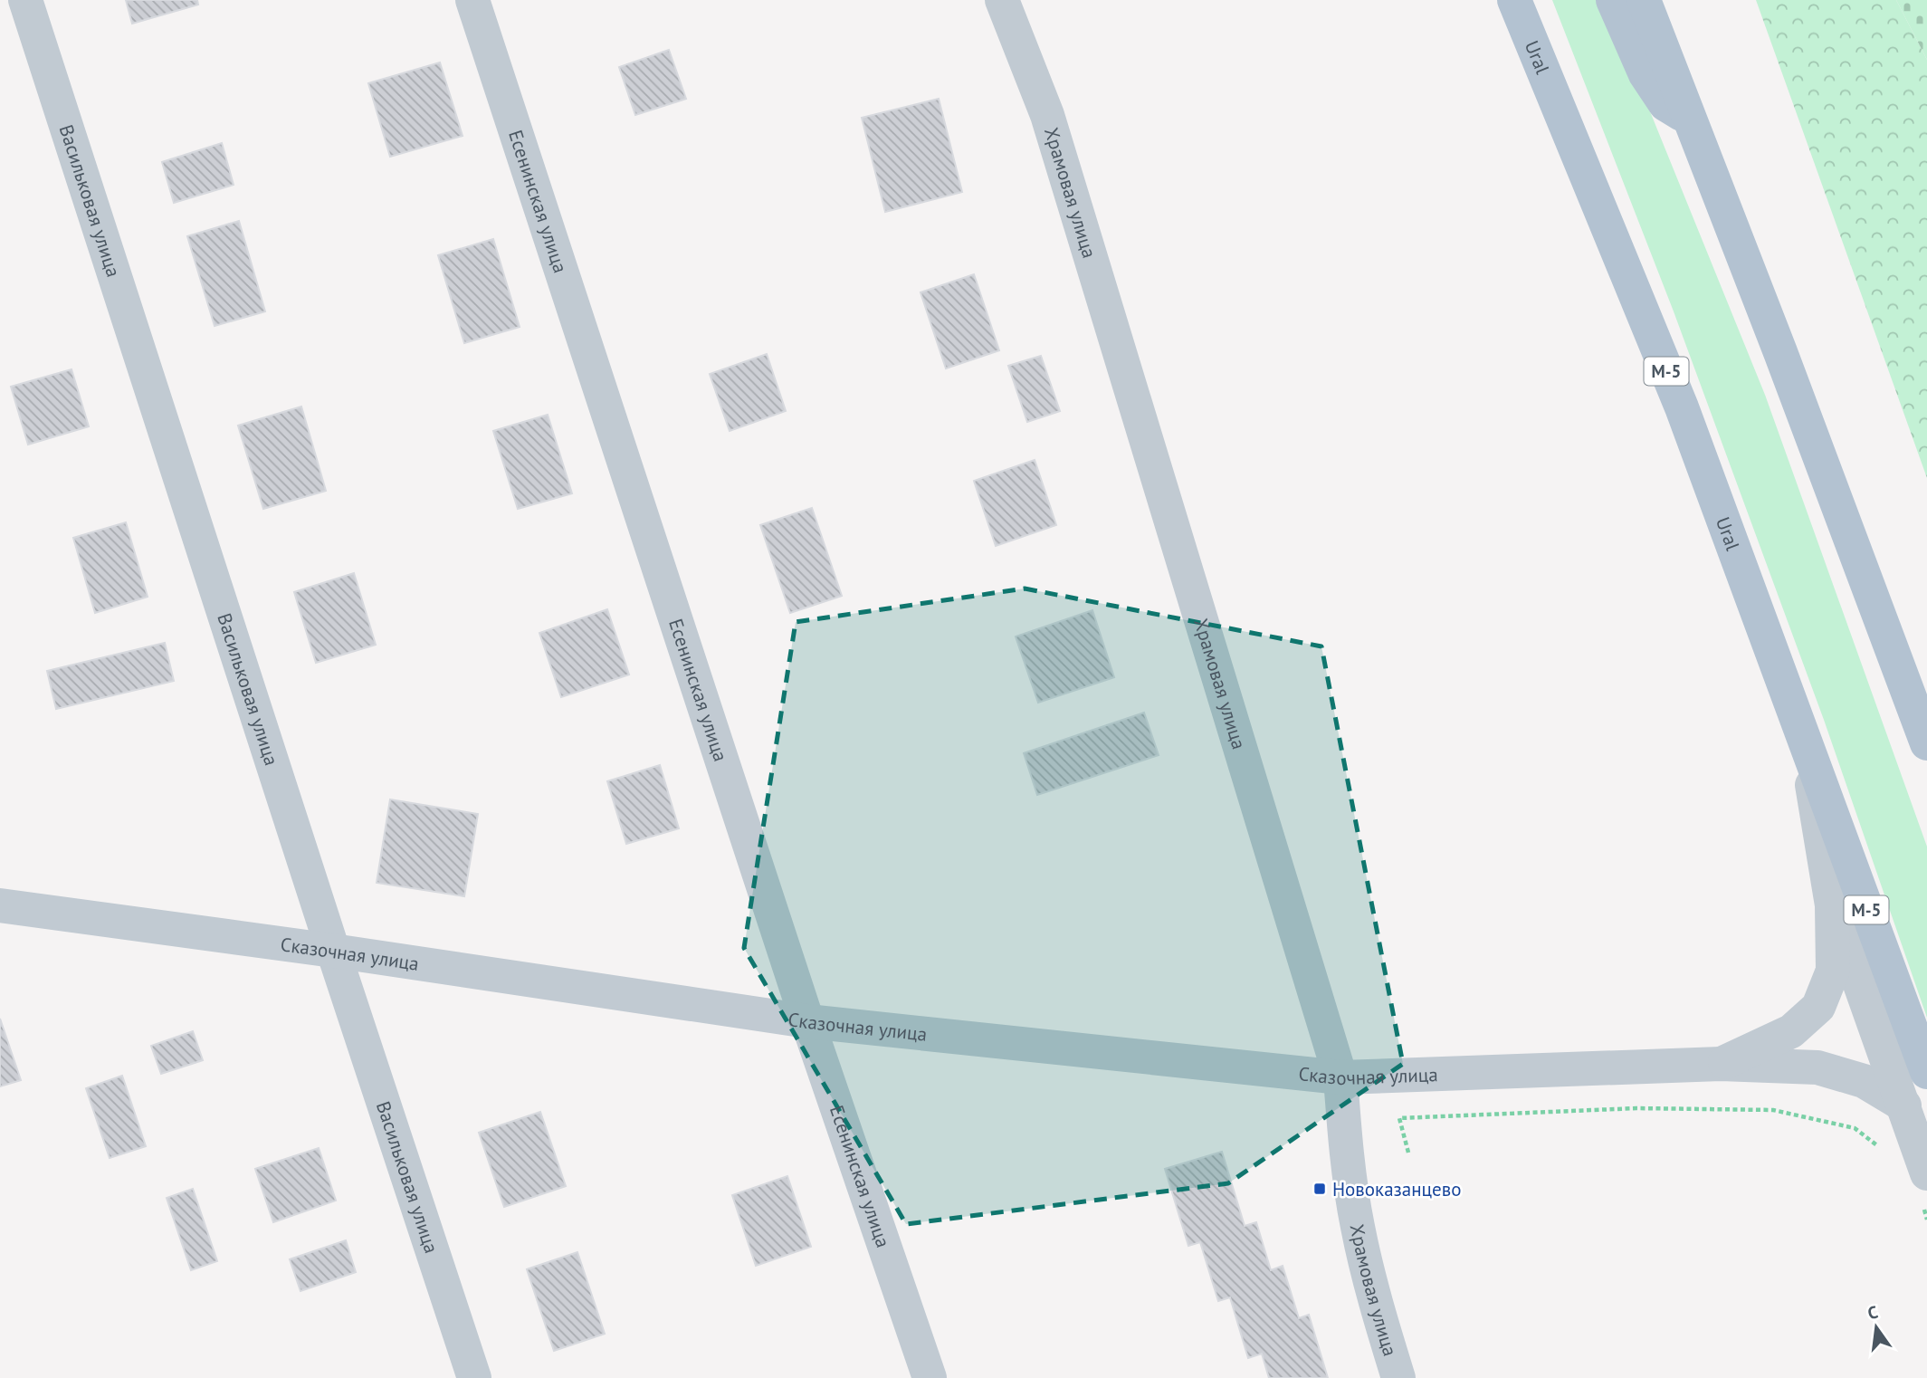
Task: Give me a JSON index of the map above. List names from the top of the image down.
{
  "streets": {
    "main road": ["Ural", "М-5"],
    "street": [
      "Храмовая улица",
      "Васильковая улица",
      "Есенинская улица",
      "Сказочная улица"
    ]
  },
  "crossings": [
    ["Храмовая улица", "Сказочная улица"],
    ["Васильковая улица", "Сказочная улица"],
    ["Есенинская улица", "Сказочная улица"]
  ],
  "places": {
    "transit": ["Новоказанцево"]
  },
  "north": "top"
}
